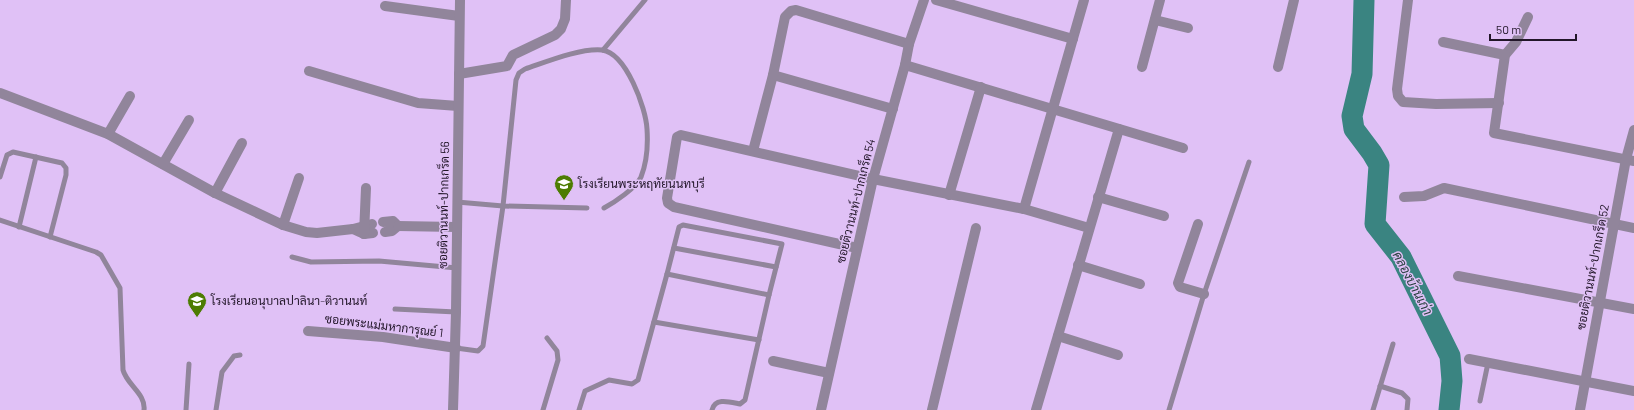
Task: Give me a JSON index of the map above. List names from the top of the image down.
{
  "streets": {
    "street": [
      "ซอยติวานนท์-ปากเกร็ด 54",
      "ซอยติวานนท์-ปากเกร็ด 56",
      "ซอยติวานนท์-ปากเกร็ด 52",
      "ซอยพระแม่มหาการุณย์ 1"
    ]
  },
  "crossings": [
    ["ซอยติวานนท์-ปากเกร็ด 56", "ซอยพระแม่มหาการุณย์ 1"]
  ],
  "water": ["คลองบ้านเก่า"],
  "places": {
    "school or university": ["โรงเรียนพระหฤทัยนนทบุรี", "โรงเรียนอนุบาลปาลินา-ติวานนท์"]
  },
  "scale_bar": "50 m"
}
